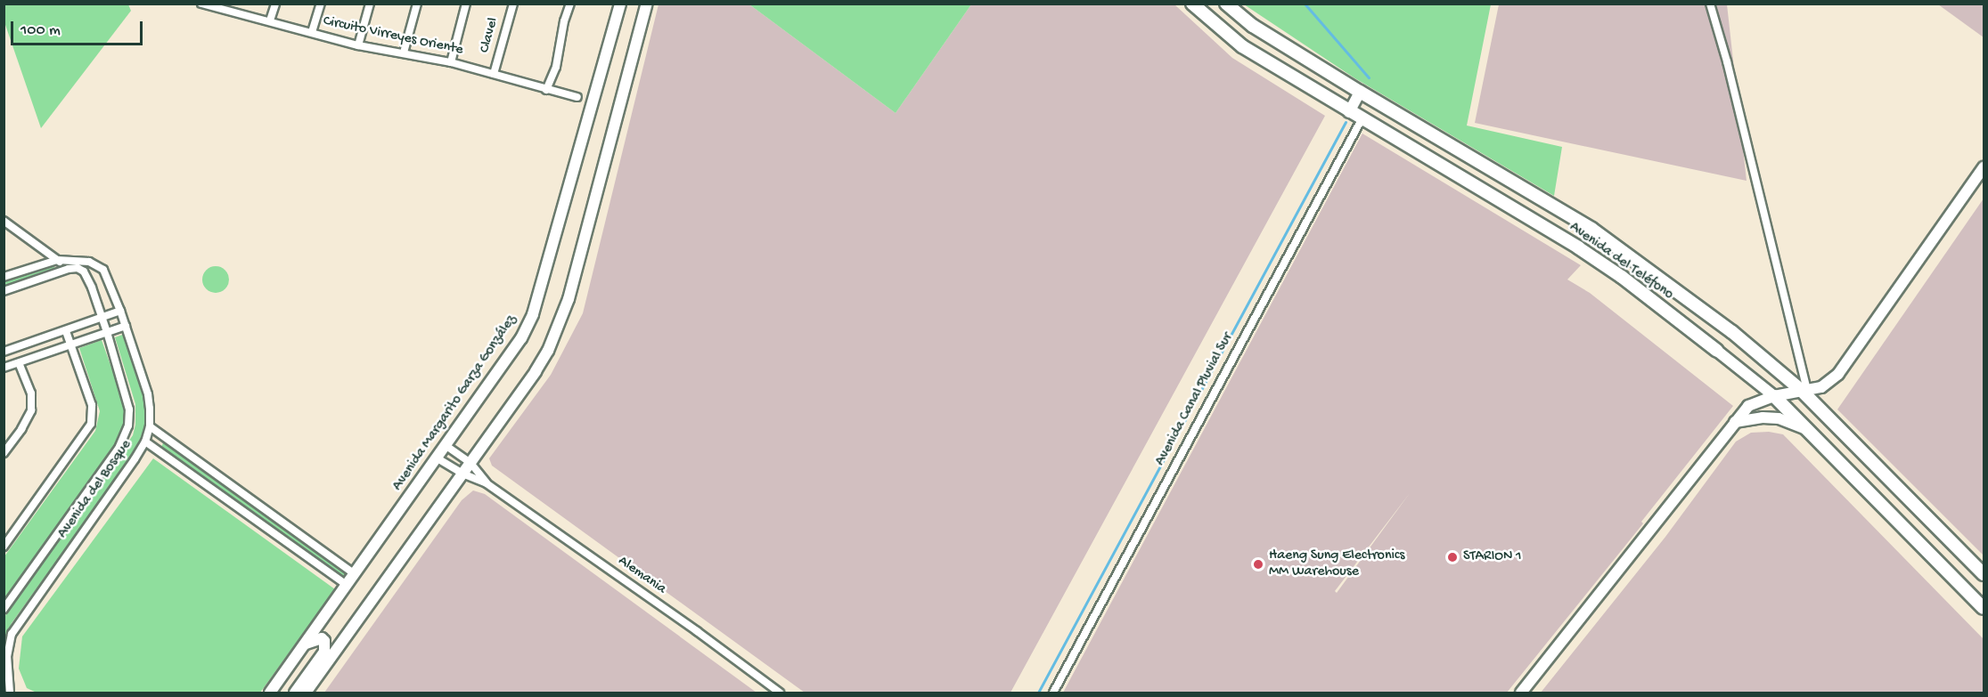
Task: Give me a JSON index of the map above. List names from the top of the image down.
{
  "streets": {
    "main road": ["Avenida del Teléfono", "Avenida Margarito Garza González"],
    "street": [
      "Clavel",
      "Circuito Virreyes Oriente",
      "Avenida Canal Pluvial Sur",
      "Avenida del Bosque",
      "Alemania"
    ]
  },
  "crossings": [
    ["Clavel", "Circuito Virreyes Oriente"],
    ["Avenida del Teléfono", "Avenida Canal Pluvial Sur"],
    ["Avenida Margarito Garza González", "Alemania"]
  ],
  "places": ["STARION 1", "Haeng Sung Electronics MM Warehouse"],
  "scale_bar": "100 m"
}
